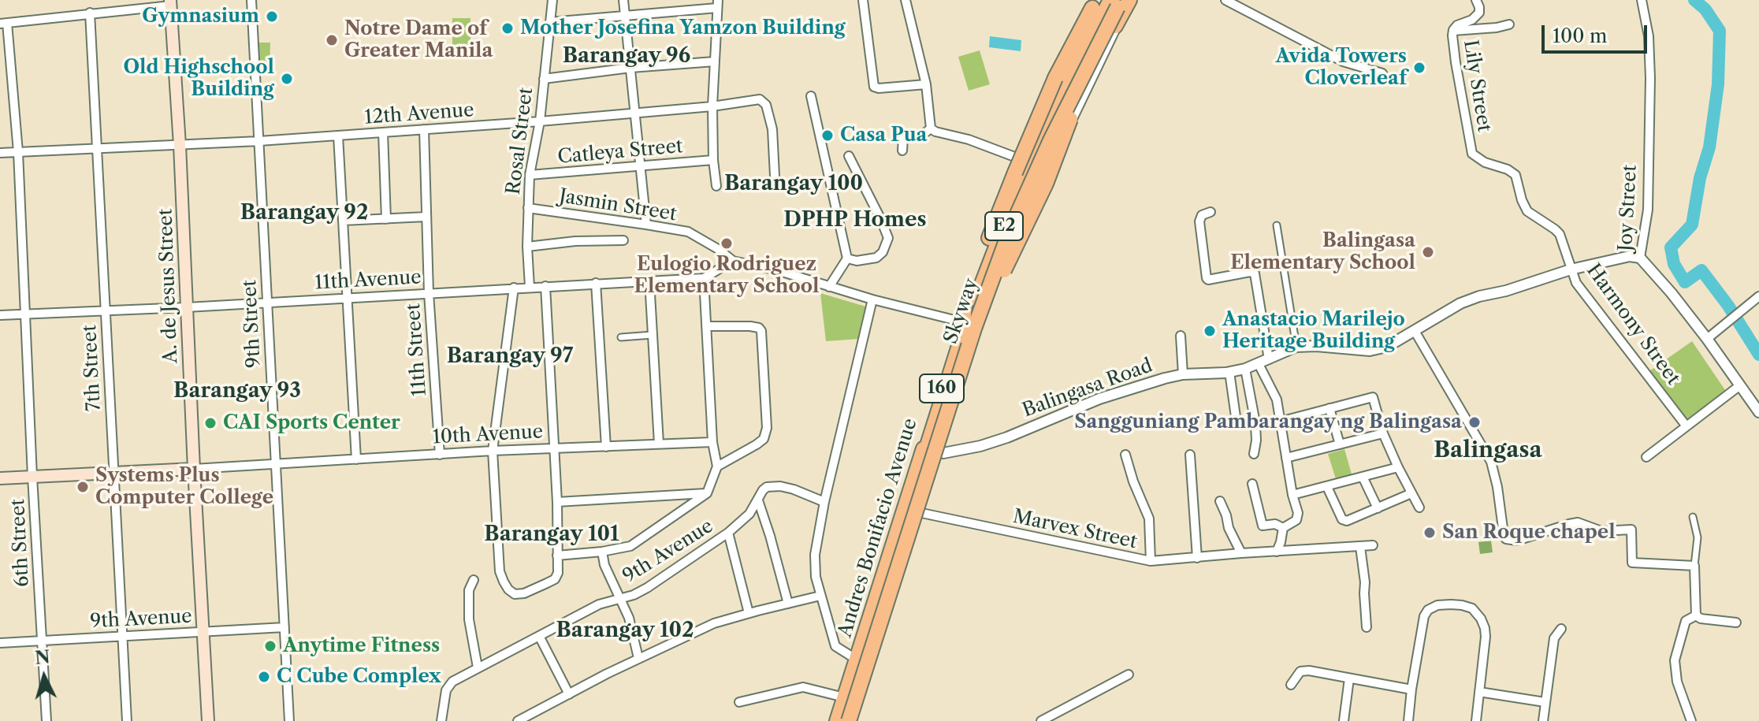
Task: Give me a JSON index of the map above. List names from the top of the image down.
{
  "streets": {
    "highway": ["E2", "Skyway"],
    "main road": [
      "A. de Jesus Street",
      "160",
      "10th Avenue",
      "Andres Bonifacio Avenue"
    ],
    "street": [
      "Lily Street",
      "12th Avenue",
      "Rosal Street",
      "Catleya Street",
      "Jasmin Street",
      "Joy Street",
      "11th Avenue",
      "9th Street",
      "Harmony Street",
      "11th Street",
      "7th Street",
      "Balingasa Road",
      "Marvex Street",
      "6th Street",
      "9th Avenue"
    ]
  },
  "crossings": [
    ["Lily Street", "Harmony Street"],
    ["Lily Street", "Balingasa Road"],
    ["12th Avenue", "Rosal Street"],
    ["12th Avenue", "A. de Jesus Street"],
    ["12th Avenue", "9th Street"],
    ["12th Avenue", "11th Street"],
    ["12th Avenue", "7th Street"],
    ["12th Avenue", "6th Street"],
    ["Rosal Street", "Catleya Street"],
    ["Rosal Street", "Jasmin Street"],
    ["Rosal Street", "11th Avenue"],
    ["Jasmin Street", "11th Avenue"],
    ["Joy Street", "Harmony Street"],
    ["11th Avenue", "A. de Jesus Street"],
    ["11th Avenue", "9th Street"],
    ["11th Avenue", "11th Street"],
    ["11th Avenue", "7th Street"],
    ["11th Avenue", "6th Street"],
    ["A. de Jesus Street", "10th Avenue"],
    ["A. de Jesus Street", "9th Avenue"],
    ["Skyway", "Andres Bonifacio Avenue"],
    ["9th Street", "10th Avenue"],
    ["9th Street", "9th Avenue"],
    ["Harmony Street", "Balingasa Road"],
    ["11th Street", "10th Avenue"],
    ["7th Street", "10th Avenue"],
    ["7th Street", "9th Avenue"],
    ["Balingasa Road", "Andres Bonifacio Avenue"],
    ["10th Avenue", "6th Street"],
    ["Andres Bonifacio Avenue", "Marvex Street"],
    ["6th Street", "9th Avenue"]
  ],
  "districts": [
    "Barangay 96",
    "Barangay 100",
    "Barangay 92",
    "DPHP Homes",
    "Barangay 97",
    "Barangay 93",
    "Balingasa",
    "Barangay 101",
    "Barangay 102"
  ],
  "places": [
    "Gymnasium",
    "Mother Josefina Yamzon Building",
    "Notre Dame of Greater Manila",
    "Avida Towers Cloverleaf",
    "Old Highschool Building",
    "Casa Pua",
    "Eulogio Rodriguez Elementary School",
    "Balingasa Elementary School",
    "Anastacio Marilejo Heritage Building",
    "Sangguniang Pambarangay ng Balingasa",
    "CAI Sports Center",
    "Systems Plus Computer College",
    "San Roque chapel",
    "Anytime Fitness",
    "C Cube Complex"
  ],
  "scale_bar": "100 m",
  "north": "top"
}
